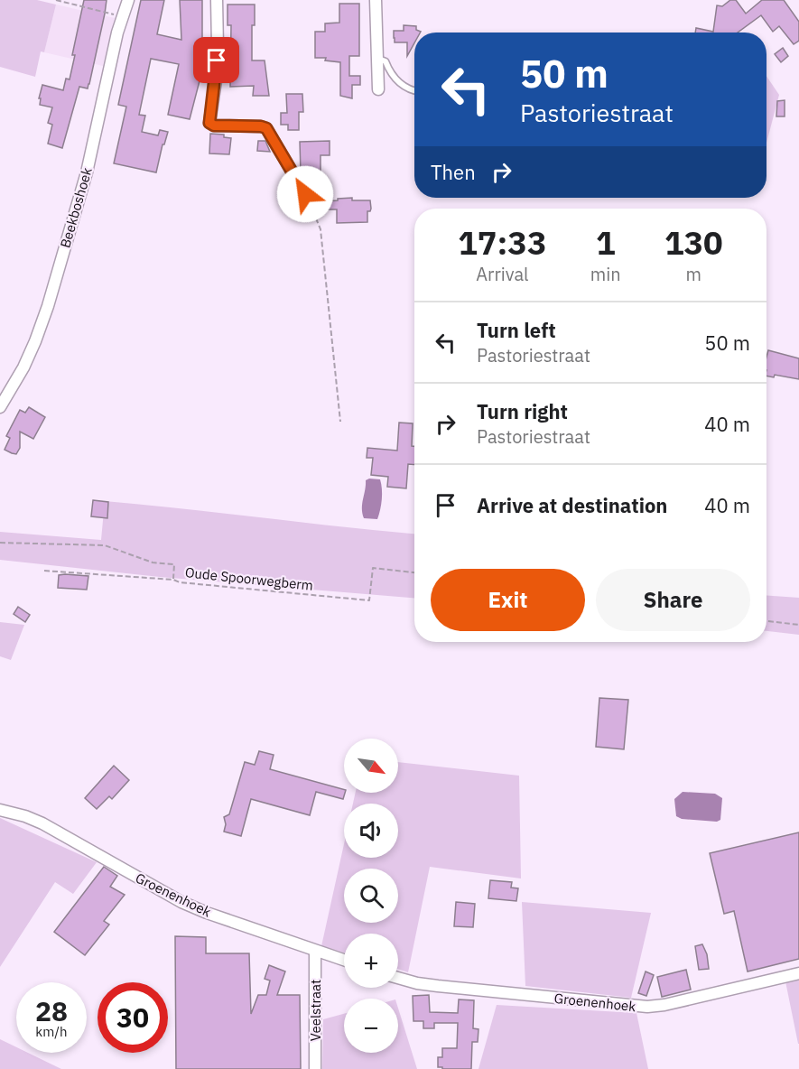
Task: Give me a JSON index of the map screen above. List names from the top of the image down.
{
  "streets": {
    "street": ["Beekboshoek", "Groenenhoek", "Veelstraat"],
    "path": ["Oude Spoorwegberm"]
  },
  "crossings": [
    ["Groenenhoek", "Veelstraat"]
  ],
  "north": "bottom right",
  "page": {
    "turn": ["50 m", "Pastoriestraat"],
    "then": "Then",
    "eta": [
      "17:33",
      "Arrival",
      "1",
      "min",
      "130",
      "m"
    ],
    "list": [
      {
        "name": "Turn left",
        "note": "Pastoriestraat",
        "value": "50 m"
      },
      {
        "name": "Turn right",
        "note": "Pastoriestraat",
        "value": "40 m"
      },
      {
        "name": "Arrive at destination",
        "value": "40 m"
      }
    ],
    "buttons": ["Exit", "Share"],
    "map_buttons": ["+", "−"],
    "speed": "28 km/h",
    "limit": "30"
  }
}
